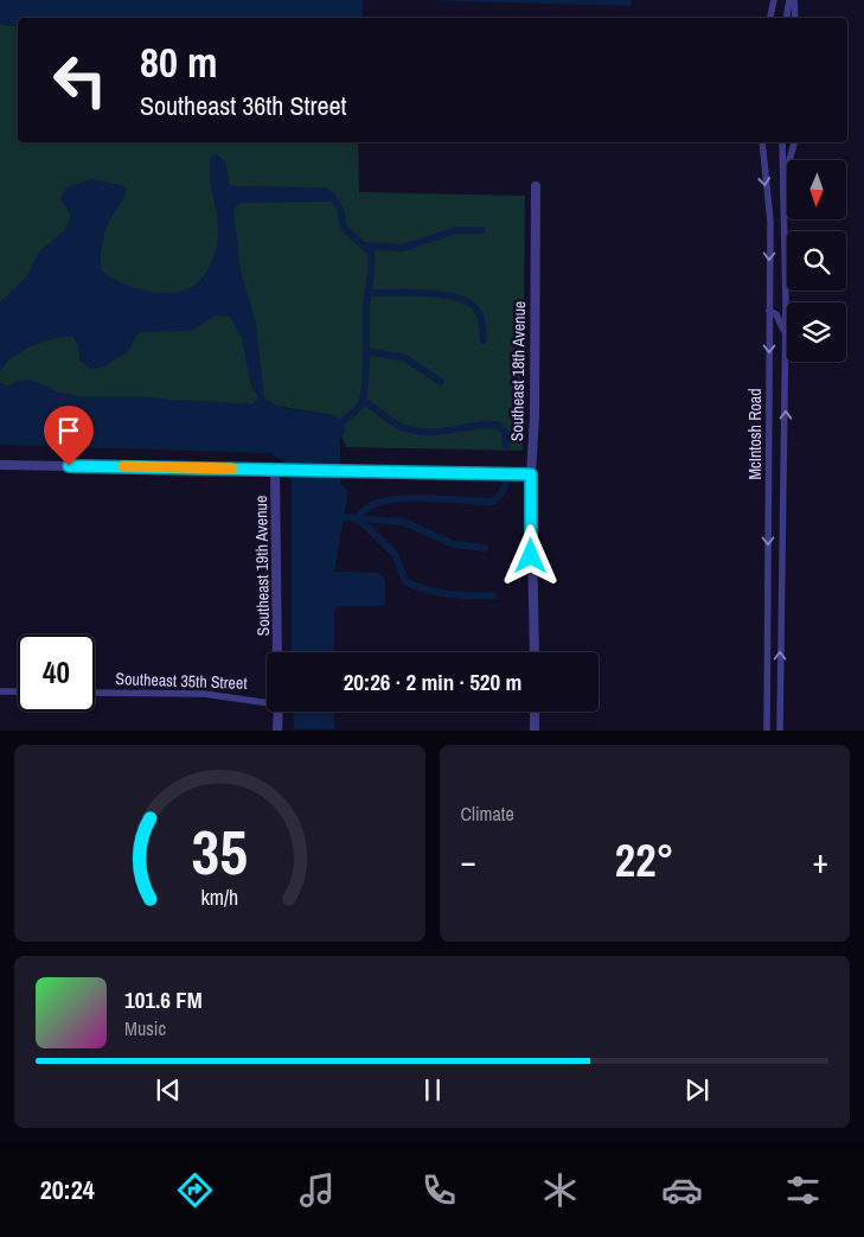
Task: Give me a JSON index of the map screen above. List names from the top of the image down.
{
  "streets": {
    "street": [
      "Southeast 18th Avenue",
      "McIntosh Road",
      "Southeast 19th Avenue",
      "Southeast 35th Street"
    ]
  },
  "north": "bottom",
  "page": {
    "turn": ["80 m", "Southeast 36th Street"],
    "limit": "40",
    "trip": "20:26 · 2 min · 520 m",
    "tile": "Climate",
    "heat": ["−", "22°", "+"],
    "song": ["101.6 FM", "Music"],
    "tabs": "20:24",
    "gauge": ["35", "km/h"]
  }
}
